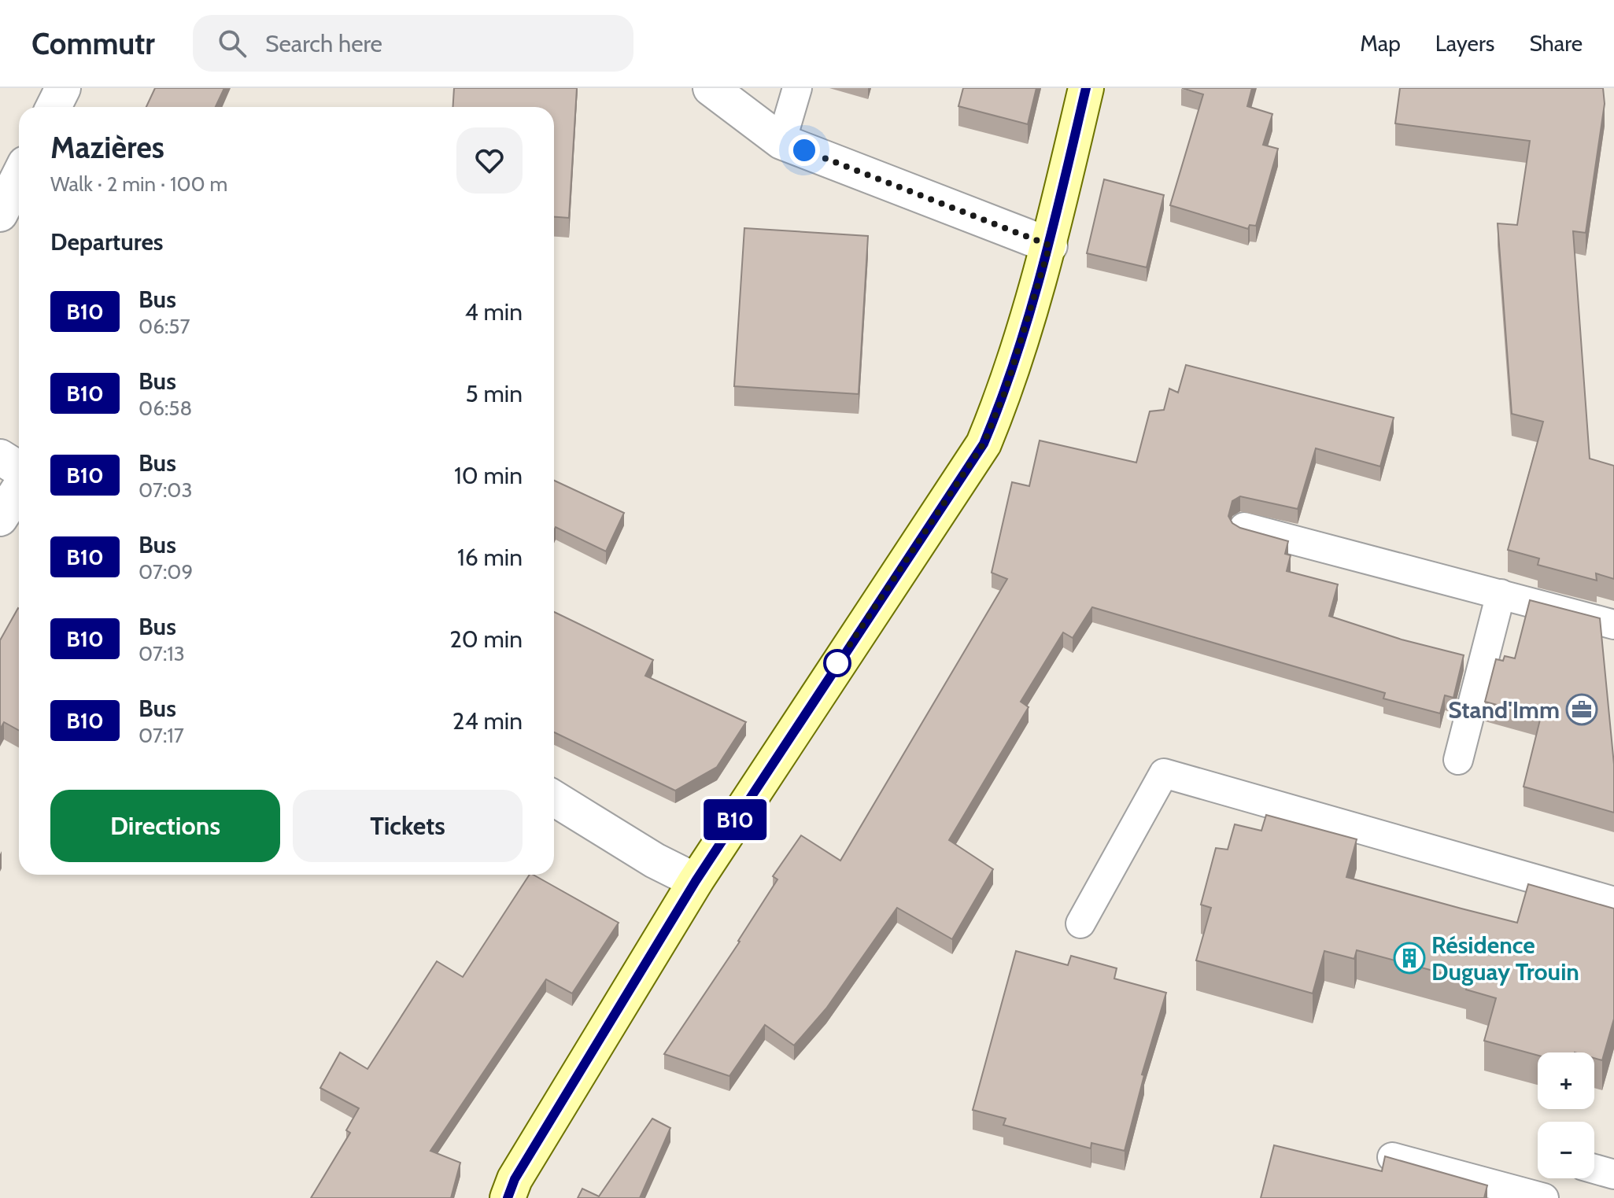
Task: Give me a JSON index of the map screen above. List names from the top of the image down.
{
  "places": {
    "office": ["Stand'Imm"],
    "building": ["Résidence Duguay Trouin"]
  },
  "lines": ["bus line B10"],
  "page": {
    "header": "Commutr",
    "search": "Search here",
    "nav": ["Map", "Layers", "Share"],
    "on_map": "B10",
    "heading": [
      ["Mazières", "Walk · 2 min · 100 m"],
      "Departures"
    ],
    "list": [
      {
        "mark": "B10",
        "name": "Bus",
        "note": "06:57",
        "value": "4 min"
      },
      {
        "mark": "B10",
        "name": "Bus",
        "note": "06:58",
        "value": "5 min"
      },
      {
        "mark": "B10",
        "name": "Bus",
        "note": "07:03",
        "value": "10 min"
      },
      {
        "mark": "B10",
        "name": "Bus",
        "note": "07:09",
        "value": "16 min"
      },
      {
        "mark": "B10",
        "name": "Bus",
        "note": "07:13",
        "value": "20 min"
      },
      {
        "mark": "B10",
        "name": "Bus",
        "note": "07:17",
        "value": "24 min"
      }
    ],
    "buttons": ["Directions", "Tickets"],
    "map_buttons": ["+", "−"]
  }
}
